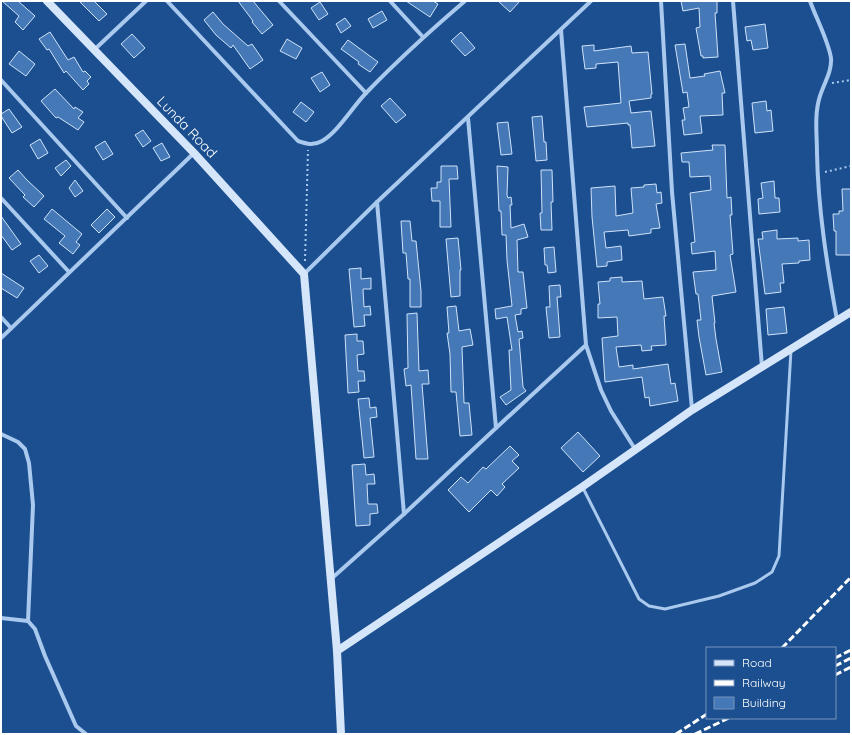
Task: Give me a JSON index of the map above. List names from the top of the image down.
{
  "streets": {
    "street": ["Lunda Road"]
  },
  "legend": ["Road", "Railway", "Building"]
}
